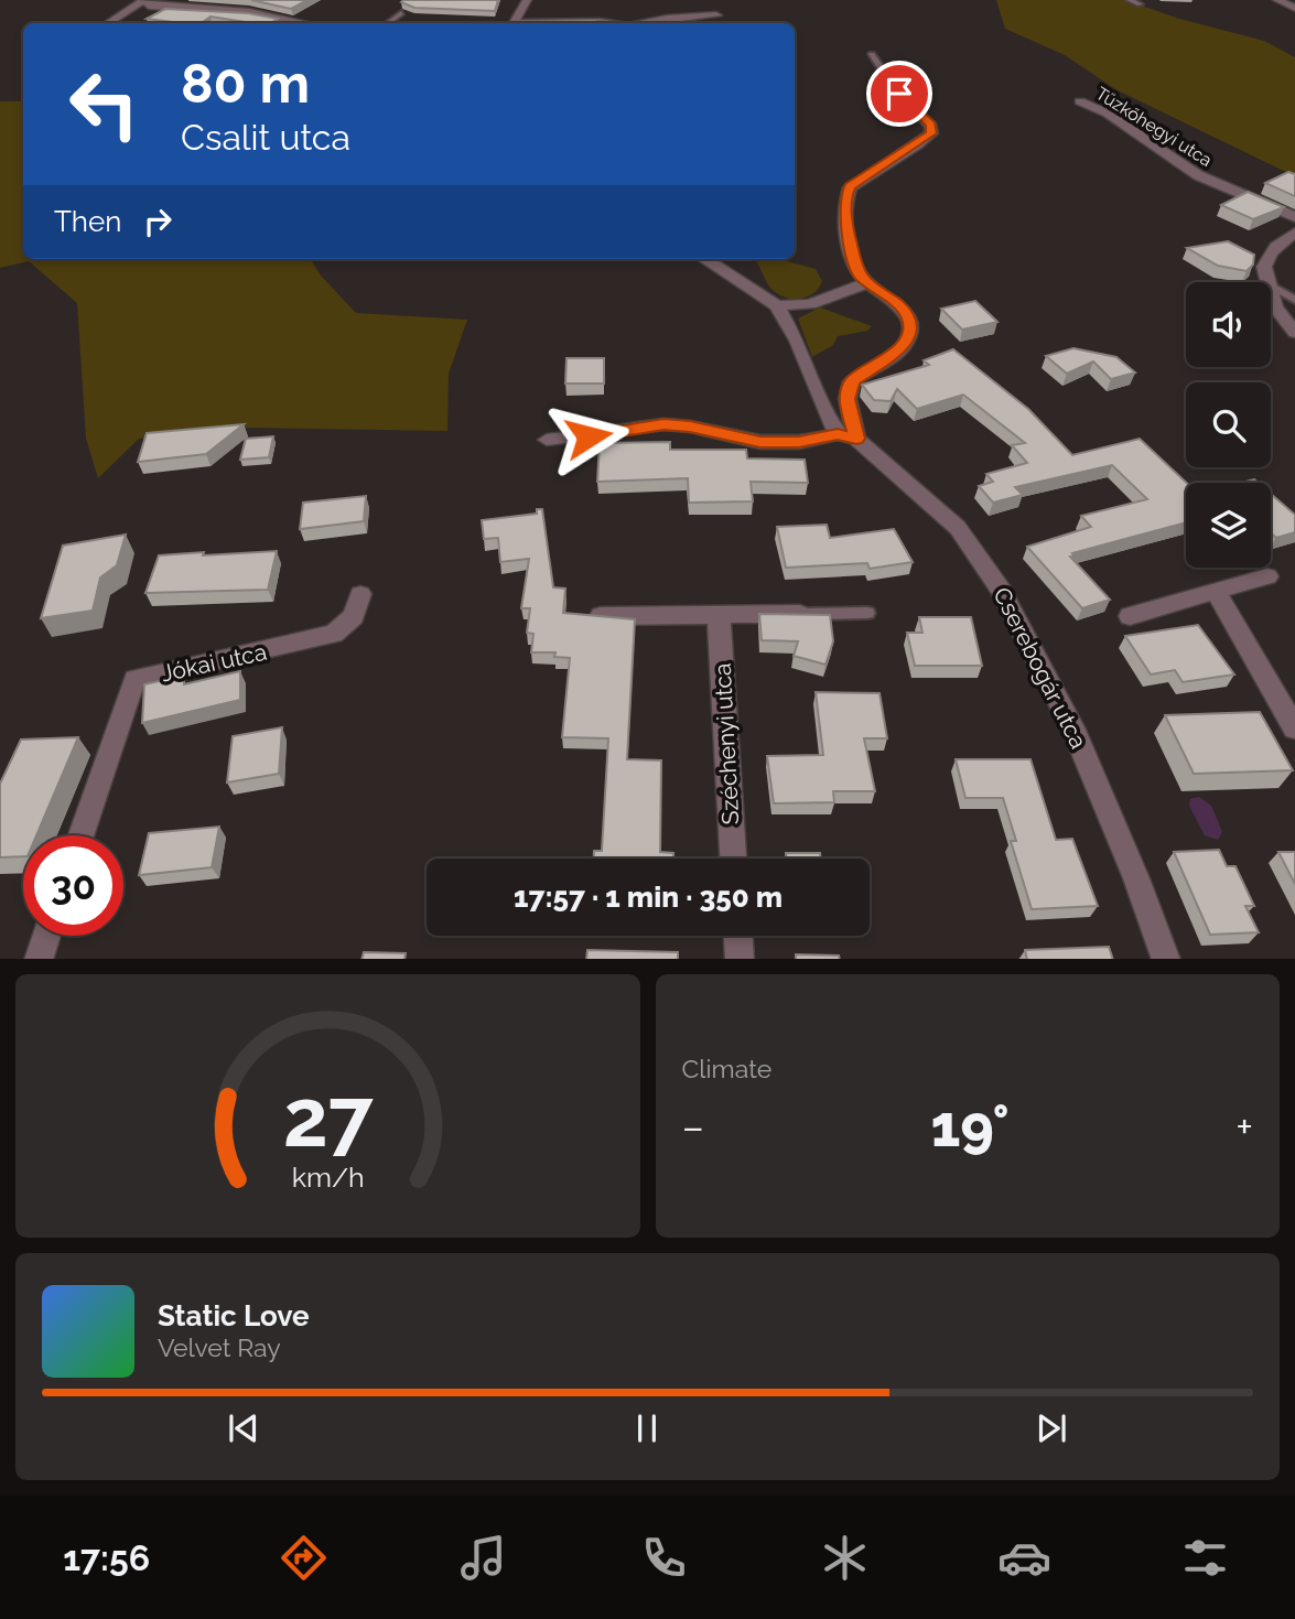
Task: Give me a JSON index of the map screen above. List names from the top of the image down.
{
  "streets": {
    "street": [
      "Tűzkőhegyi utca",
      "Jókai utca",
      "Cserebogár utca",
      "Széchenyi utca"
    ]
  },
  "page": {
    "turn": ["80 m", "Csalit utca"],
    "then": "Then",
    "limit": "30",
    "trip": "17:57 · 1 min · 350 m",
    "tile": "Climate",
    "heat": ["−", "19°", "+"],
    "song": ["Static Love", "Velvet Ray"],
    "tabs": "17:56",
    "gauge": ["27", "km/h"]
  }
}
